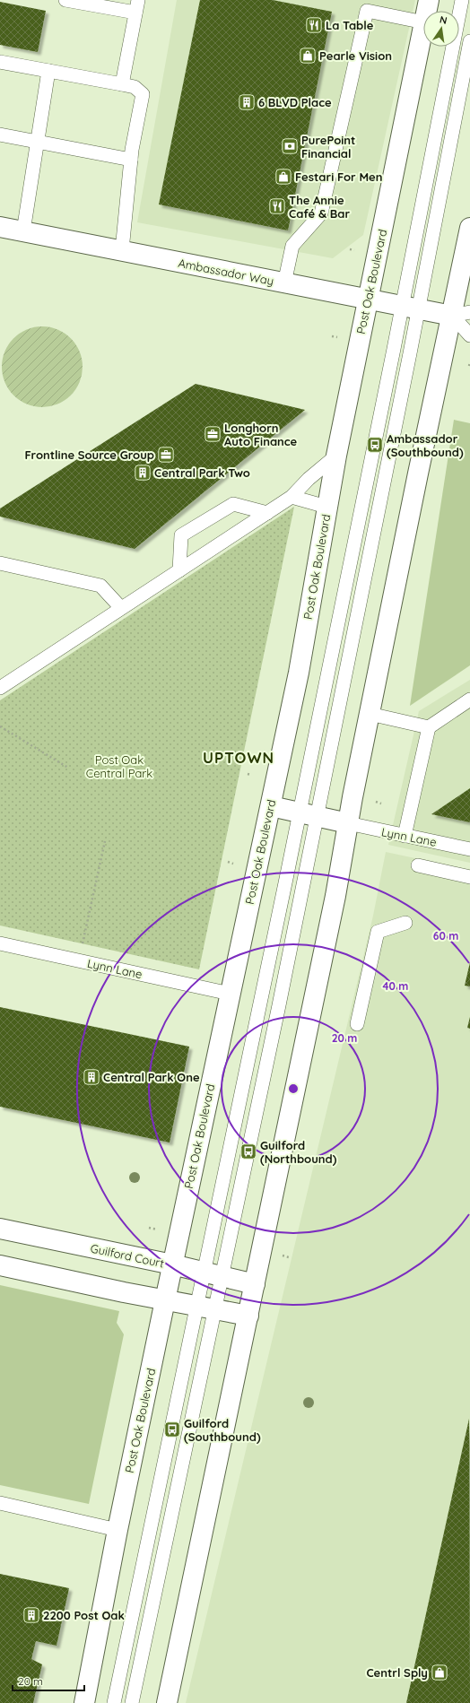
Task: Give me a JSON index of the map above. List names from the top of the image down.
{
  "streets": {
    "main road": ["Ambassador Way", "Post Oak Boulevard", "Guilford Court"],
    "lane": ["Lynn Lane"]
  },
  "crossings": [
    ["Ambassador Way", "Post Oak Boulevard"],
    ["Post Oak Boulevard", "Lynn Lane"],
    ["Post Oak Boulevard", "Guilford Court"]
  ],
  "districts": ["UPTOWN"],
  "parks": ["Post Oak Central Park"],
  "places": {
    "restaurant": ["La Table", "The Annie Café & Bar"],
    "shop": ["Pearle Vision", "Festari For Men", "Centrl Sply"],
    "building": [
      "6 BLVD Place",
      "Central Park Two",
      "Central Park One",
      "2200 Post Oak"
    ],
    "bank": ["PurePoint Financial"],
    "office": ["Longhorn Auto Finance", "Frontline Source Group"],
    "bus stop": ["Ambassador (Southbound)", "Guilford (Northbound)", "Guilford (Southbound)"]
  },
  "scale_bar": "20 m",
  "north": "top",
  "rings": ["60 m", "40 m", "20 m"]
}
